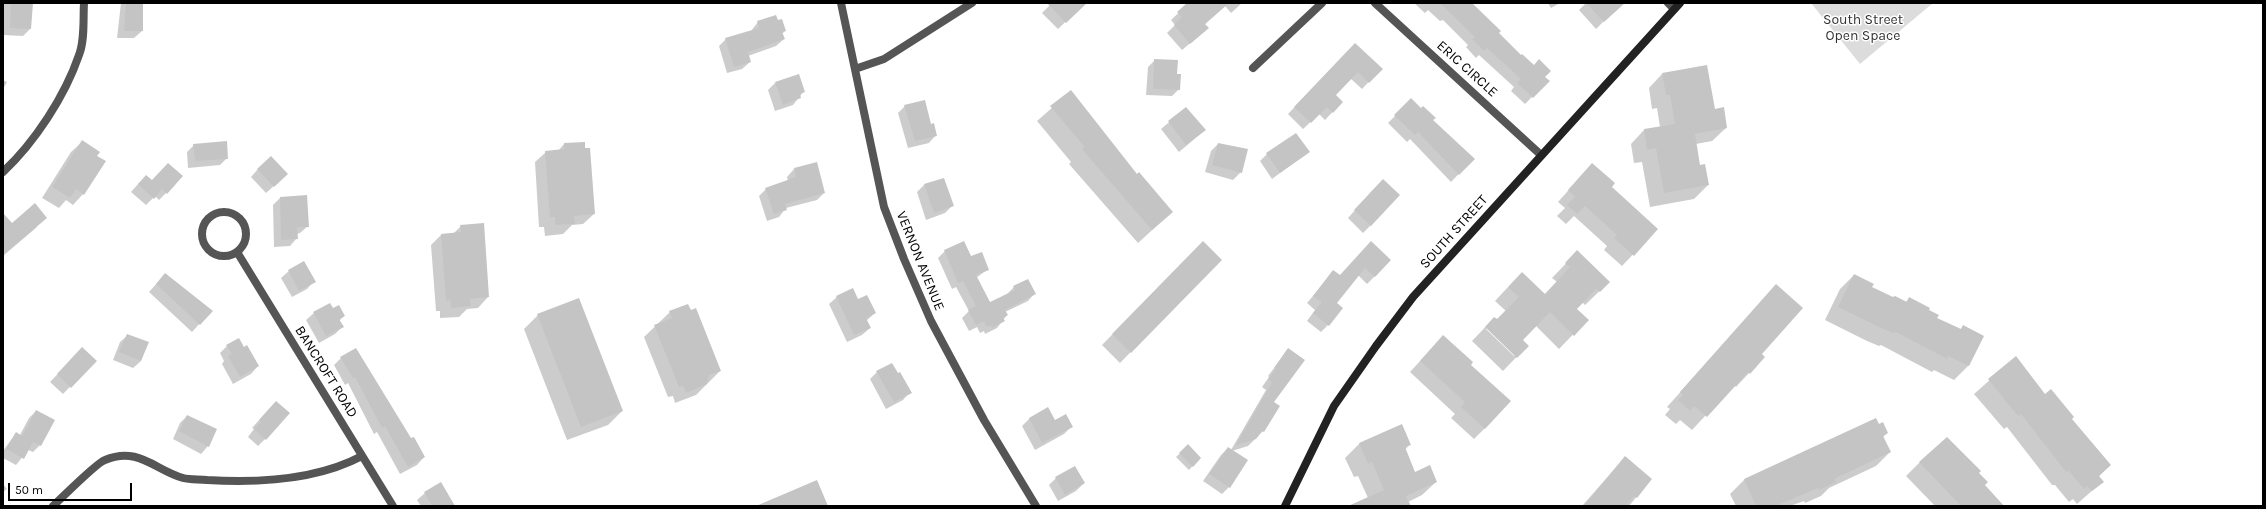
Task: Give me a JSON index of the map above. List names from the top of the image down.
{
  "streets": {
    "street": [
      "ERIC CIRCLE",
      "SOUTH STREET",
      "VERNON AVENUE",
      "BANCROFT ROAD"
    ]
  },
  "crossings": [
    ["ERIC CIRCLE", "SOUTH STREET"]
  ],
  "parks": ["South Street Open Space"],
  "scale_bar": "50 m"
}
